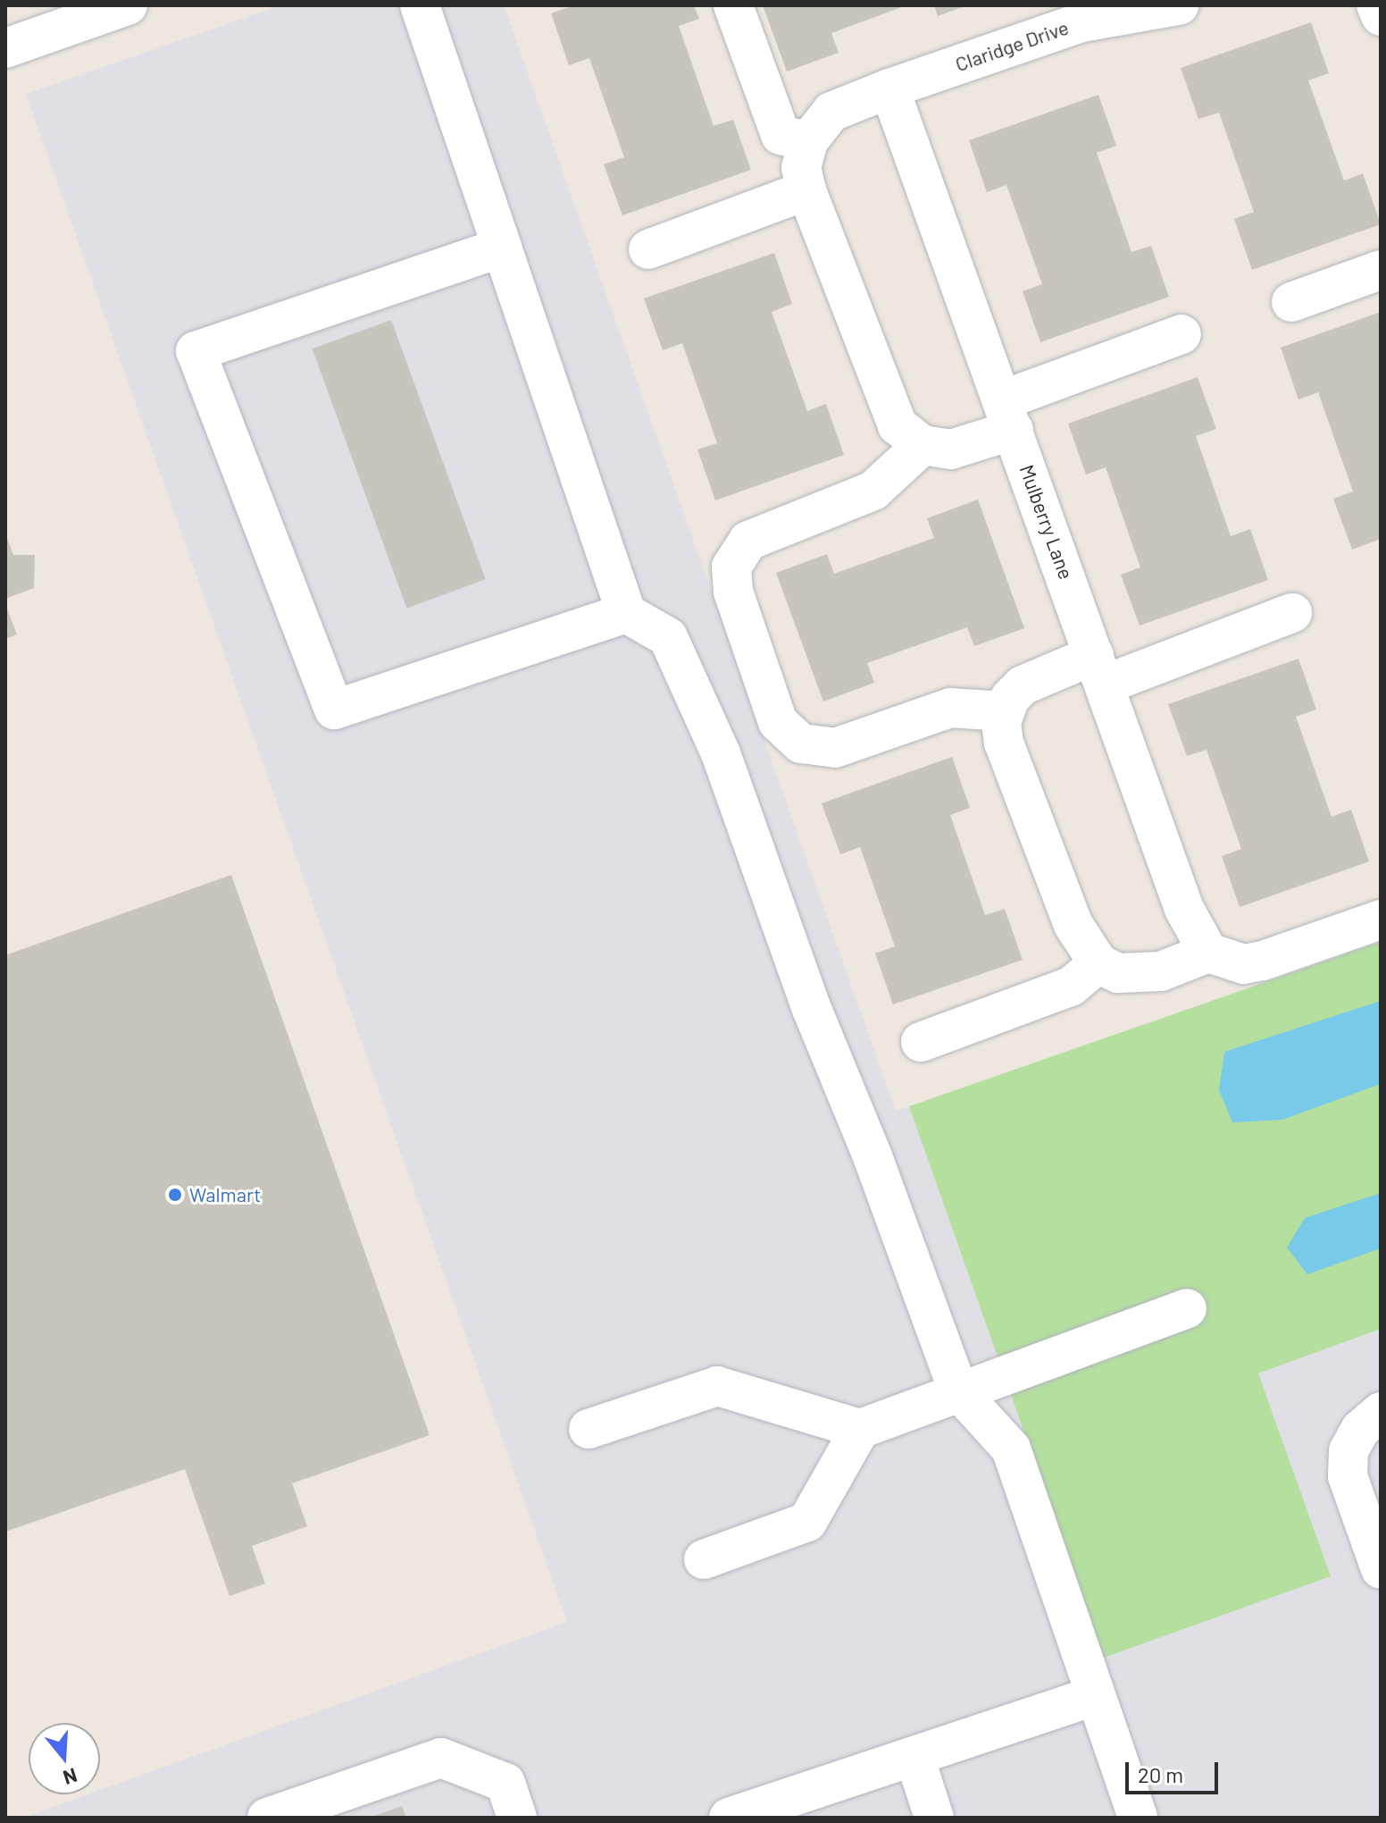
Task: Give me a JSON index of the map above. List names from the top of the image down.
{
  "streets": {
    "street": ["Claridge Drive", "Mulberry Lane"]
  },
  "crossings": [
    ["Claridge Drive", "Mulberry Lane"]
  ],
  "places": ["Walmart"],
  "scale_bar": "20 m",
  "north": "bottom"
}
